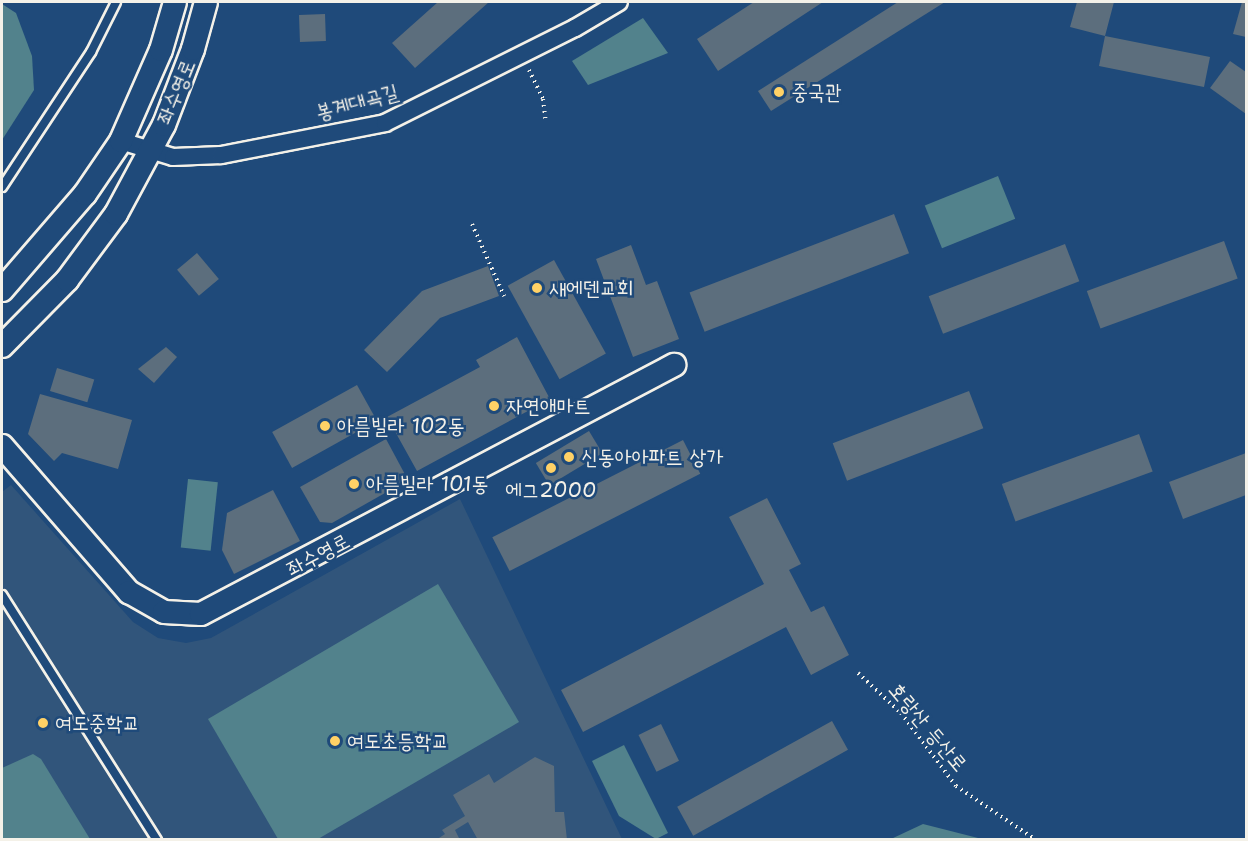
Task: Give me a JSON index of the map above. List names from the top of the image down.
{
  "streets": {
    "street": ["좌수영로", "봉계대곡길"],
    "path": ["호랑산 등산로"]
  },
  "crossings": [
    ["좌수영로", "봉계대곡길"]
  ],
  "places": [
    "중국관",
    "새에덴교회",
    "자연애마트",
    "아름빌라 102동",
    "신동아아파트 상가",
    "에그2000",
    "아름빌라 101동",
    "여도중학교",
    "여도초등학교"
  ]
}
